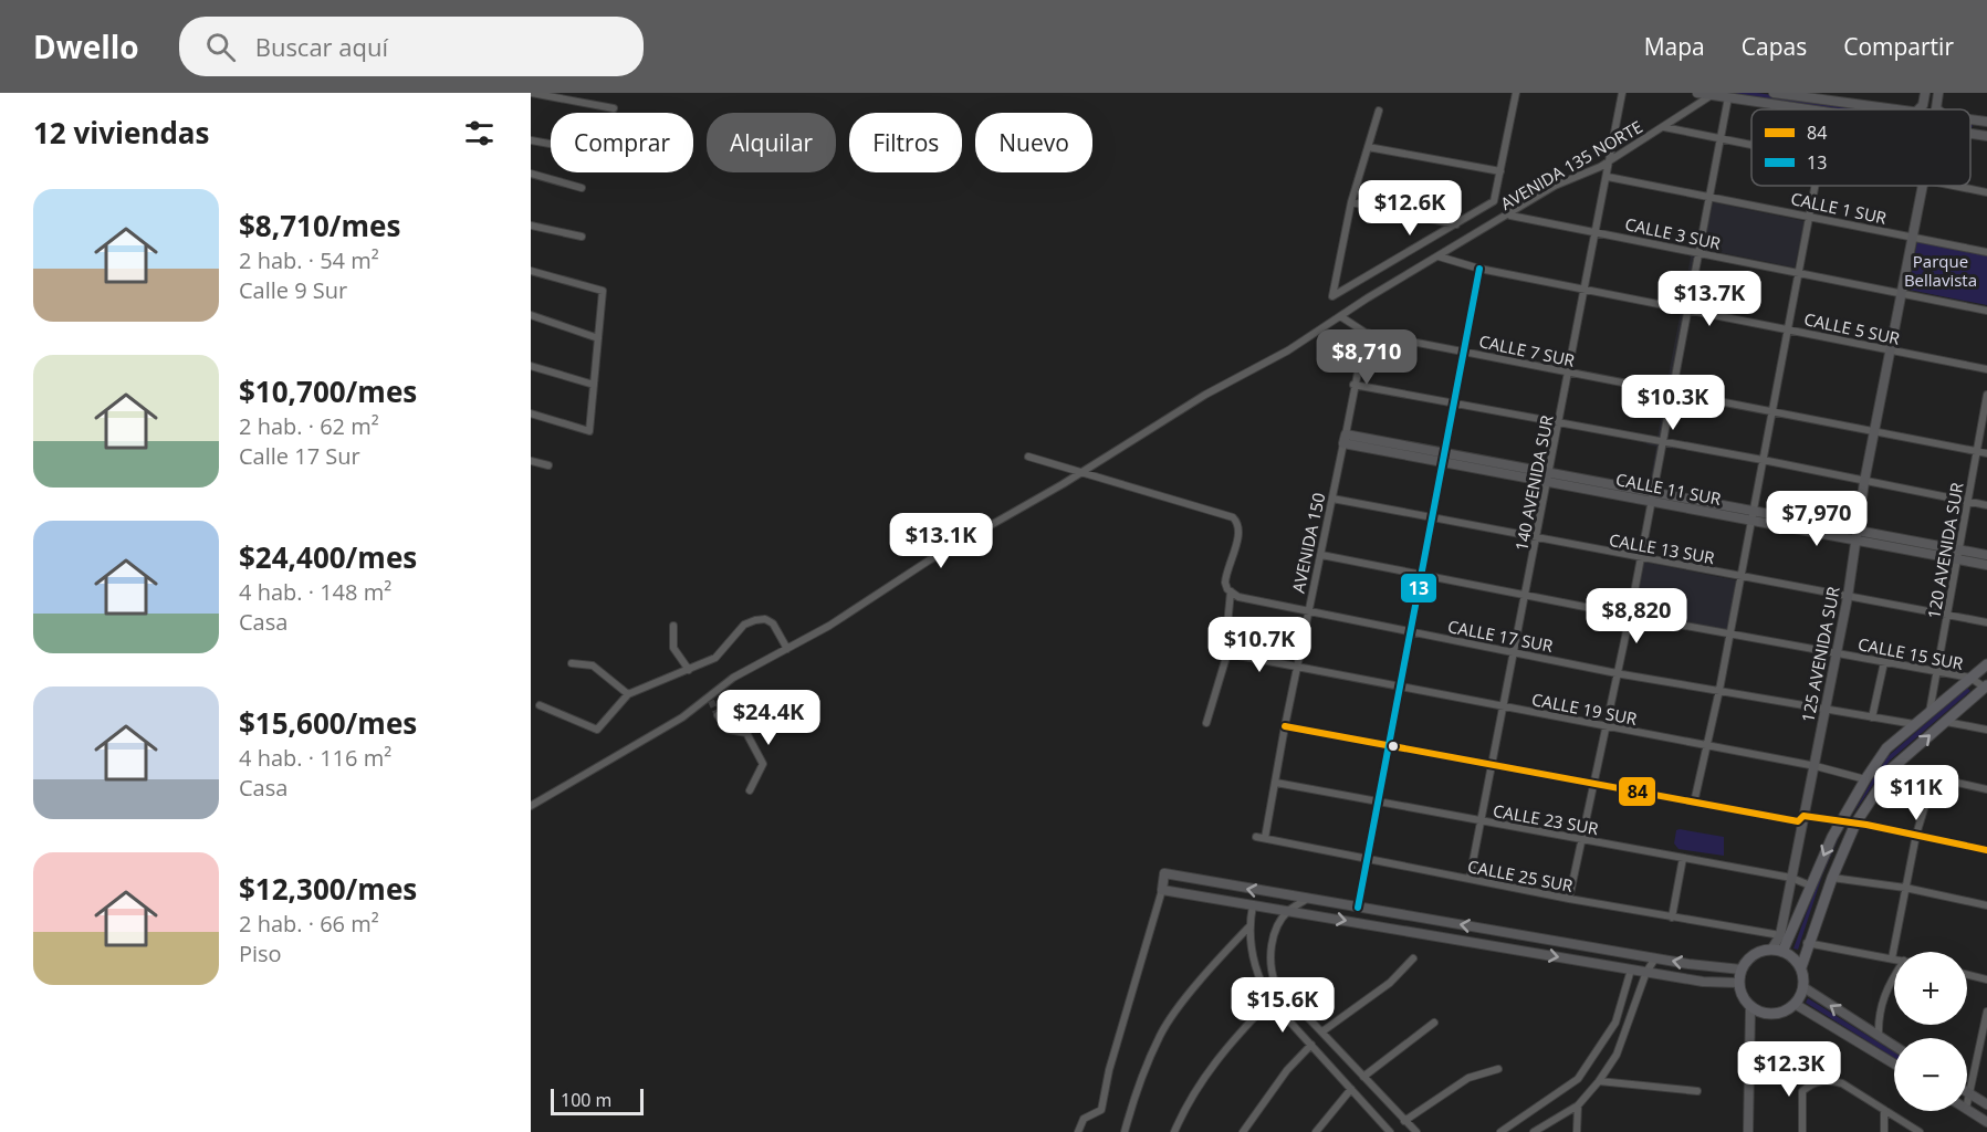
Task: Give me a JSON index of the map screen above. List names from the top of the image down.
{
  "streets": {
    "main road": ["CALLE 11 SUR", "125 AVENIDA SUR"],
    "street": [
      "AVENIDA 135 NORTE",
      "CALLE 1 SUR",
      "CALLE 3 SUR",
      "CALLE 5 SUR",
      "CALLE 7 SUR",
      "140 AVENIDA SUR",
      "AVENIDA 150",
      "CALLE 13 SUR",
      "120 AVENIDA SUR",
      "CALLE 17 SUR",
      "CALLE 15 SUR",
      "CALLE 19 SUR",
      "CALLE 23 SUR",
      "CALLE 25 SUR"
    ]
  },
  "crossings": [
    ["AVENIDA 135 NORTE", "CALLE 3 SUR"],
    ["AVENIDA 135 NORTE", "CALLE 5 SUR"],
    ["AVENIDA 135 NORTE", "CALLE 7 SUR"],
    ["AVENIDA 135 NORTE", "140 AVENIDA SUR"],
    ["CALLE 1 SUR", "140 AVENIDA SUR"],
    ["CALLE 1 SUR", "125 AVENIDA SUR"],
    ["CALLE 3 SUR", "140 AVENIDA SUR"],
    ["CALLE 3 SUR", "125 AVENIDA SUR"],
    ["CALLE 5 SUR", "140 AVENIDA SUR"],
    ["CALLE 5 SUR", "125 AVENIDA SUR"],
    ["CALLE 7 SUR", "140 AVENIDA SUR"],
    ["CALLE 7 SUR", "AVENIDA 150"],
    ["CALLE 7 SUR", "120 AVENIDA SUR"],
    ["CALLE 7 SUR", "125 AVENIDA SUR"],
    ["140 AVENIDA SUR", "CALLE 11 SUR"],
    ["140 AVENIDA SUR", "CALLE 13 SUR"],
    ["140 AVENIDA SUR", "CALLE 17 SUR"],
    ["140 AVENIDA SUR", "CALLE 15 SUR"],
    ["140 AVENIDA SUR", "CALLE 19 SUR"],
    ["140 AVENIDA SUR", "CALLE 23 SUR"],
    ["140 AVENIDA SUR", "CALLE 25 SUR"],
    ["CALLE 11 SUR", "AVENIDA 150"],
    ["CALLE 11 SUR", "120 AVENIDA SUR"],
    ["CALLE 11 SUR", "125 AVENIDA SUR"],
    ["AVENIDA 150", "CALLE 13 SUR"],
    ["AVENIDA 150", "CALLE 17 SUR"],
    ["AVENIDA 150", "CALLE 15 SUR"],
    ["AVENIDA 150", "CALLE 19 SUR"],
    ["AVENIDA 150", "CALLE 23 SUR"],
    ["AVENIDA 150", "CALLE 25 SUR"],
    ["CALLE 13 SUR", "120 AVENIDA SUR"],
    ["CALLE 13 SUR", "125 AVENIDA SUR"],
    ["120 AVENIDA SUR", "CALLE 15 SUR"],
    ["CALLE 17 SUR", "125 AVENIDA SUR"],
    ["CALLE 15 SUR", "125 AVENIDA SUR"],
    ["125 AVENIDA SUR", "CALLE 19 SUR"],
    ["125 AVENIDA SUR", "CALLE 23 SUR"],
    ["125 AVENIDA SUR", "CALLE 25 SUR"]
  ],
  "parks": ["Parque Bellavista"],
  "lines": ["transit line 13", "transit line 84"],
  "legend": ["84", "13"],
  "scale_bar": "100 m",
  "page": {
    "header": "Dwello",
    "search": "Buscar aquí",
    "nav": ["Mapa", "Capas", "Compartir"],
    "heading": "12 viviendas",
    "chip": [
      "Comprar",
      "Alquilar",
      "Filtros",
      "Nuevo"
    ],
    "list": [
      {
        "name": "$8,710/mes",
        "note": "2 hab. · 54 m² · Calle 9 Sur"
      },
      {
        "name": "$10,700/mes",
        "note": "2 hab. · 62 m² · Calle 17 Sur"
      },
      {
        "name": "$24,400/mes",
        "note": "4 hab. · 148 m² · Casa"
      },
      {
        "name": "$15,600/mes",
        "note": "4 hab. · 116 m² · Casa"
      },
      {
        "name": "$12,300/mes",
        "note": "2 hab. · 66 m² · Piso"
      }
    ],
    "price": [
      "$12.6K",
      "$13.7K",
      "$8,710",
      "$10.3K",
      "$7,970",
      "$13.1K",
      "$8,820",
      "$10.7K",
      "$24.4K",
      "$11K",
      "$15.6K",
      "$12.3K"
    ],
    "map_buttons": ["+", "−"],
    "scale": "100 m"
  }
}
